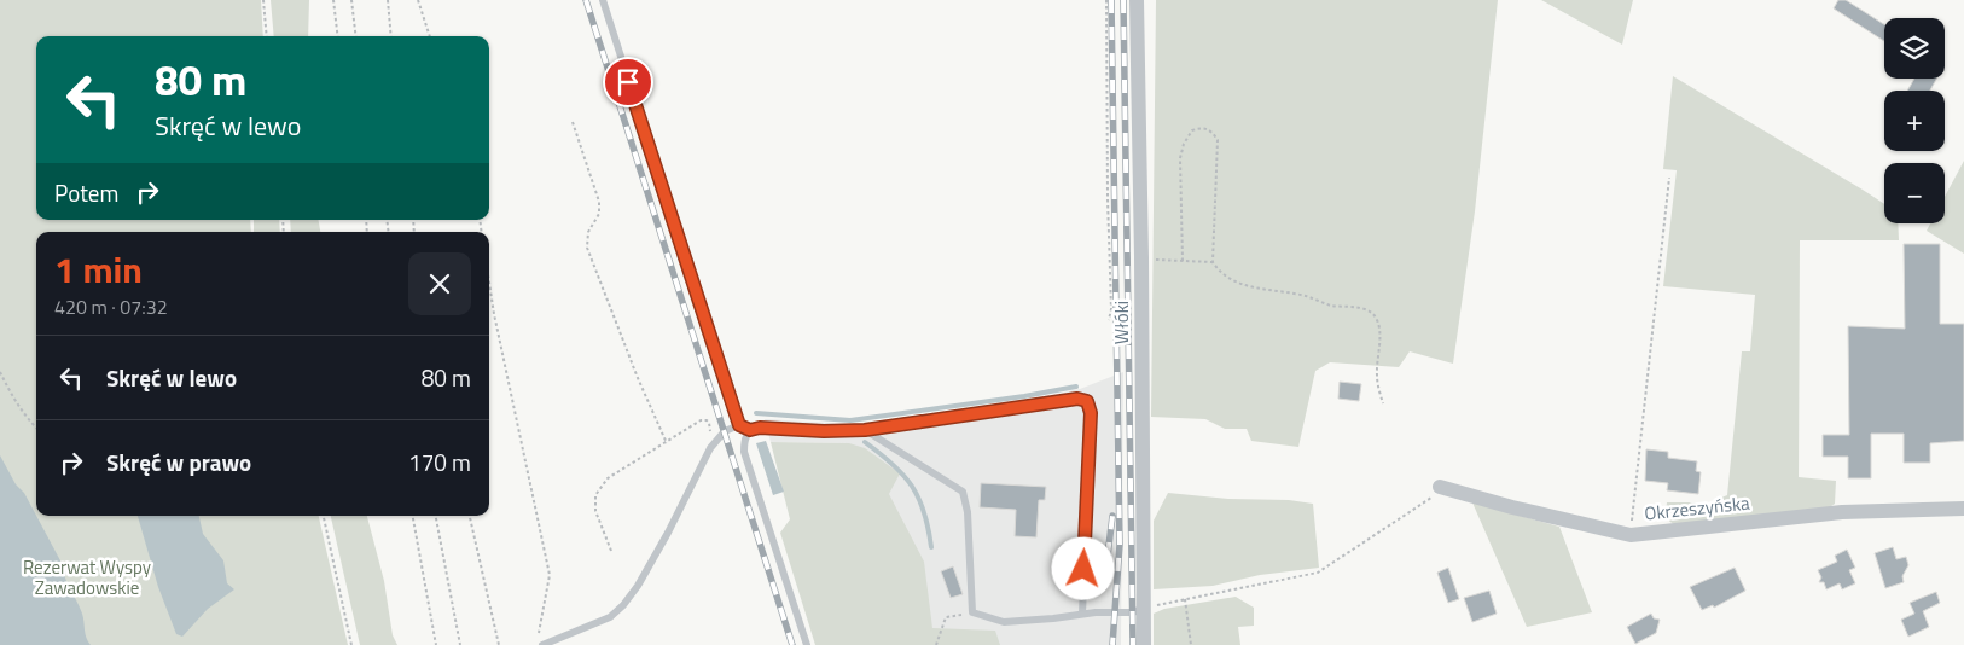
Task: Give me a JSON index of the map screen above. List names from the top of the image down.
{
  "streets": {
    "street": ["Włóki", "Okrzeszyńska"]
  },
  "parks": ["Rezerwat Wyspy Zawadowskie"],
  "page": {
    "map_buttons": ["+", "−"],
    "turn": ["80 m", "Skręć w lewo"],
    "then": "Potem",
    "heading": ["1 min", "420 m · 07:32"],
    "list": [
      {
        "name": "Skręć w lewo",
        "value": "80 m"
      },
      {
        "name": "Skręć w prawo",
        "value": "170 m"
      }
    ]
  }
}
